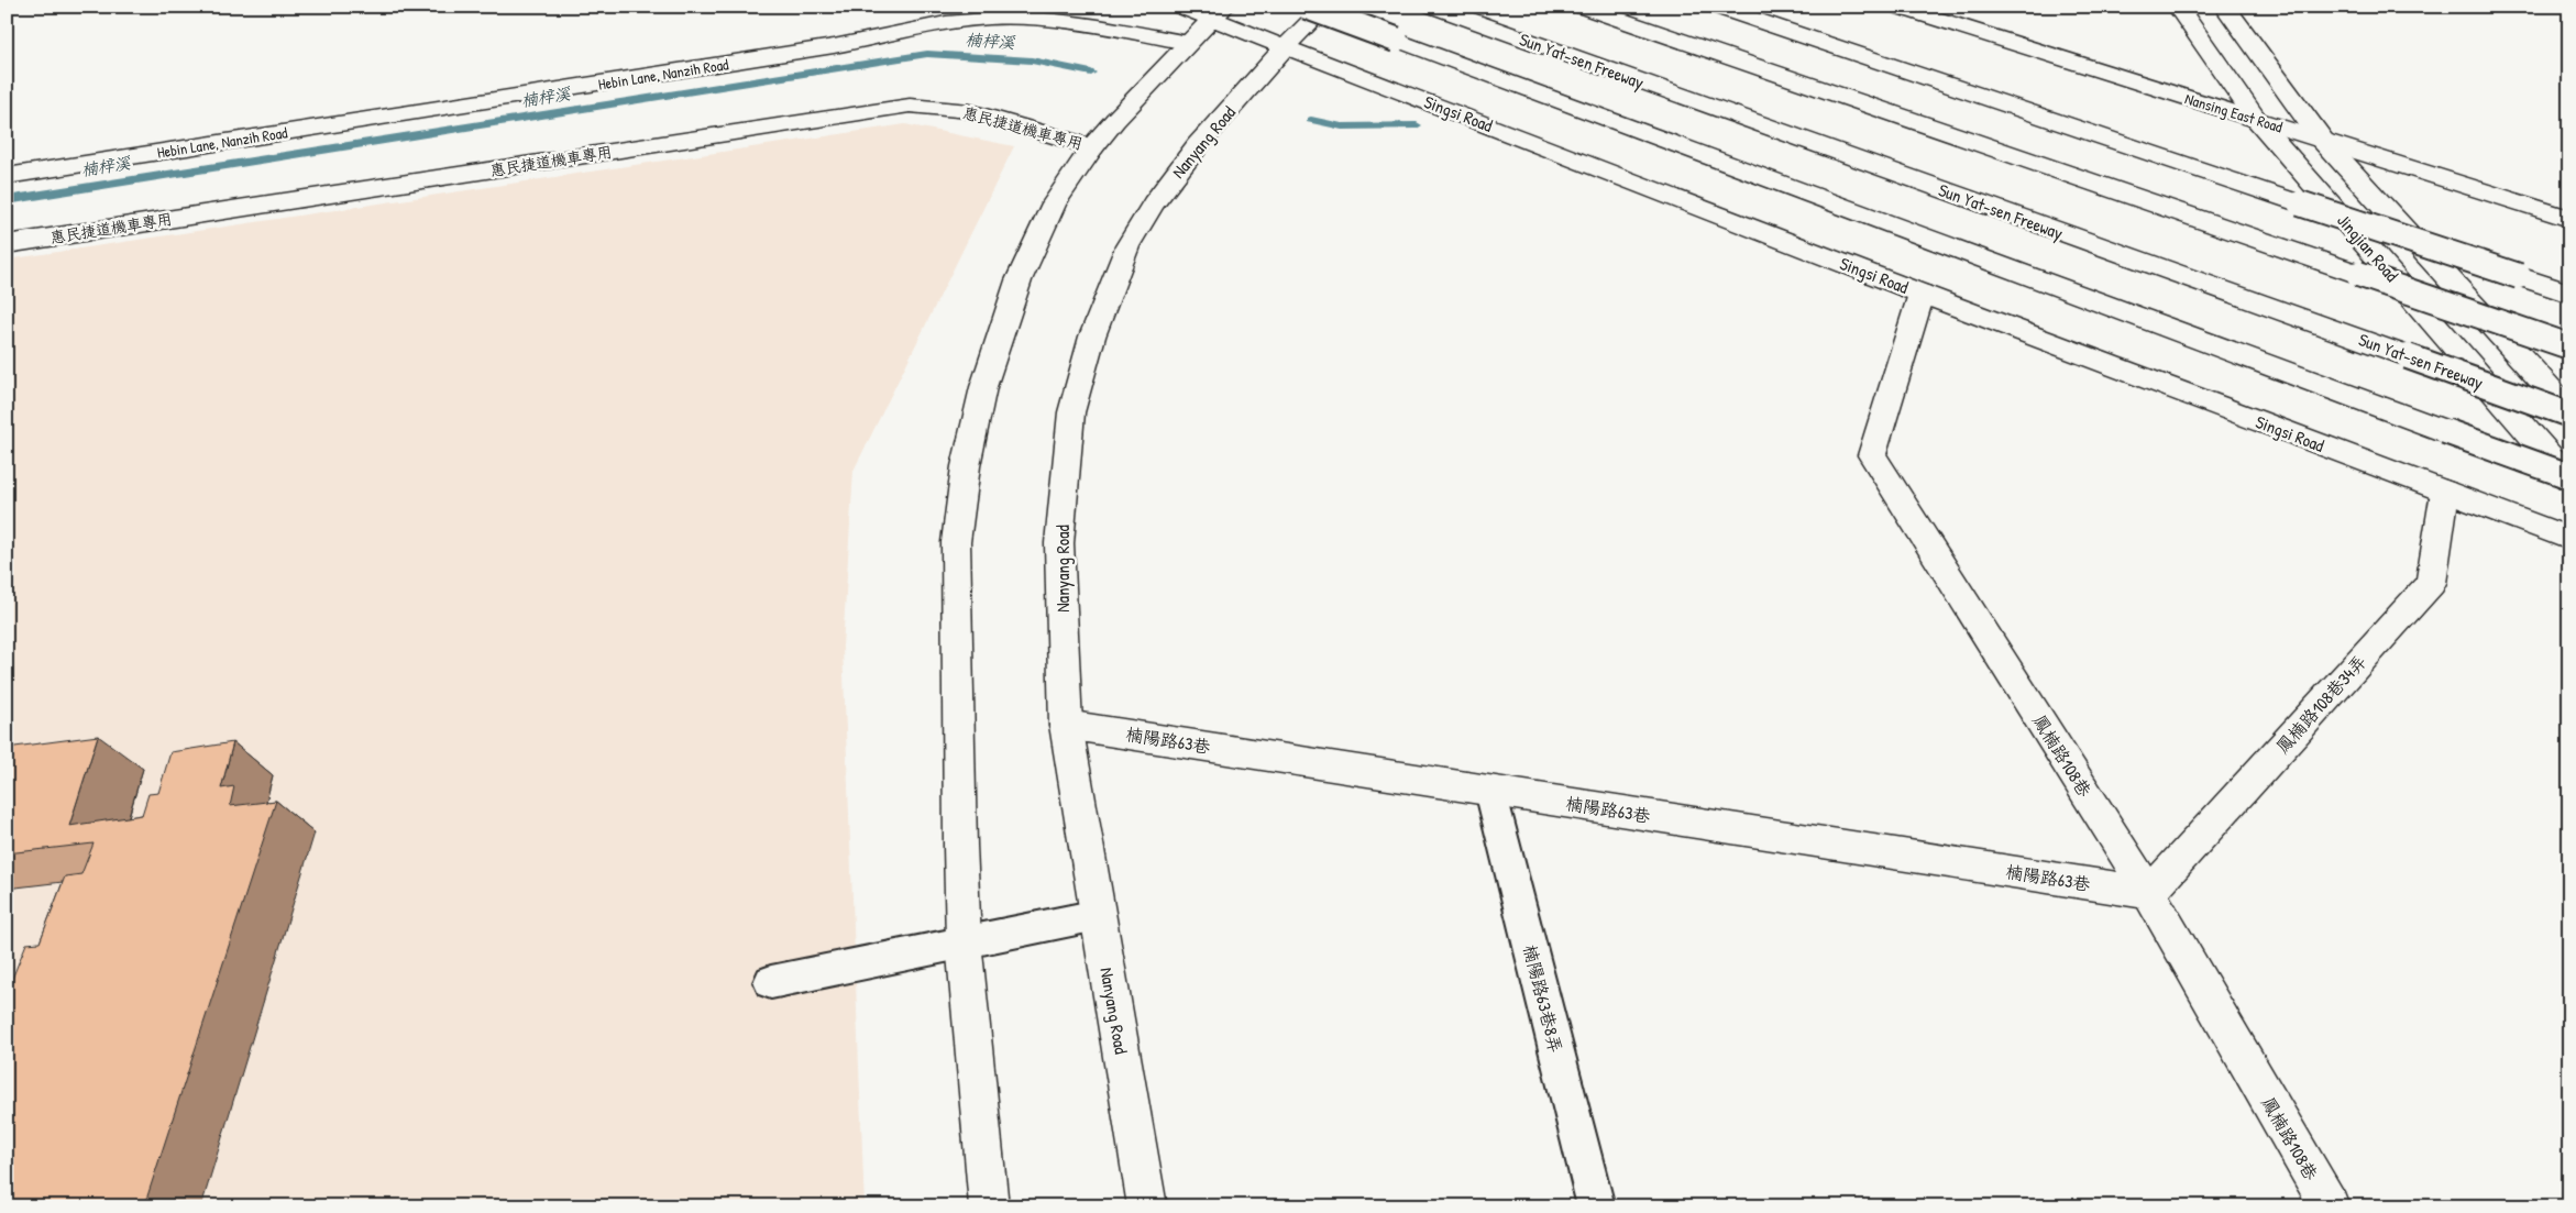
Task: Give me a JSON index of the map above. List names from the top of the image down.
{
  "streets": {
    "main road": [
      "Sun Yat-sen Freeway",
      "Hebin Lane, Nanzih Road",
      "Nansing East Road",
      "Singsi Road",
      "惠民捷道機車專用",
      "Nanyang Road",
      "Jingjian Road",
      "鳳楠路108巷34弄",
      "楠陽路63巷",
      "鳳楠路108巷"
    ],
    "lane": ["楠陽路63巷8弄"]
  },
  "crossings": [
    ["Nansing East Road", "Jingjian Road"],
    ["Singsi Road", "Nanyang Road"],
    ["Singsi Road", "鳳楠路108巷34弄"],
    ["Singsi Road", "鳳楠路108巷"],
    ["Nanyang Road", "楠陽路63巷"],
    ["鳳楠路108巷34弄", "楠陽路63巷"],
    ["鳳楠路108巷34弄", "鳳楠路108巷"],
    ["楠陽路63巷", "鳳楠路108巷"],
    ["楠陽路63巷", "楠陽路63巷8弄"]
  ],
  "water": ["楠梓溪"]
}
